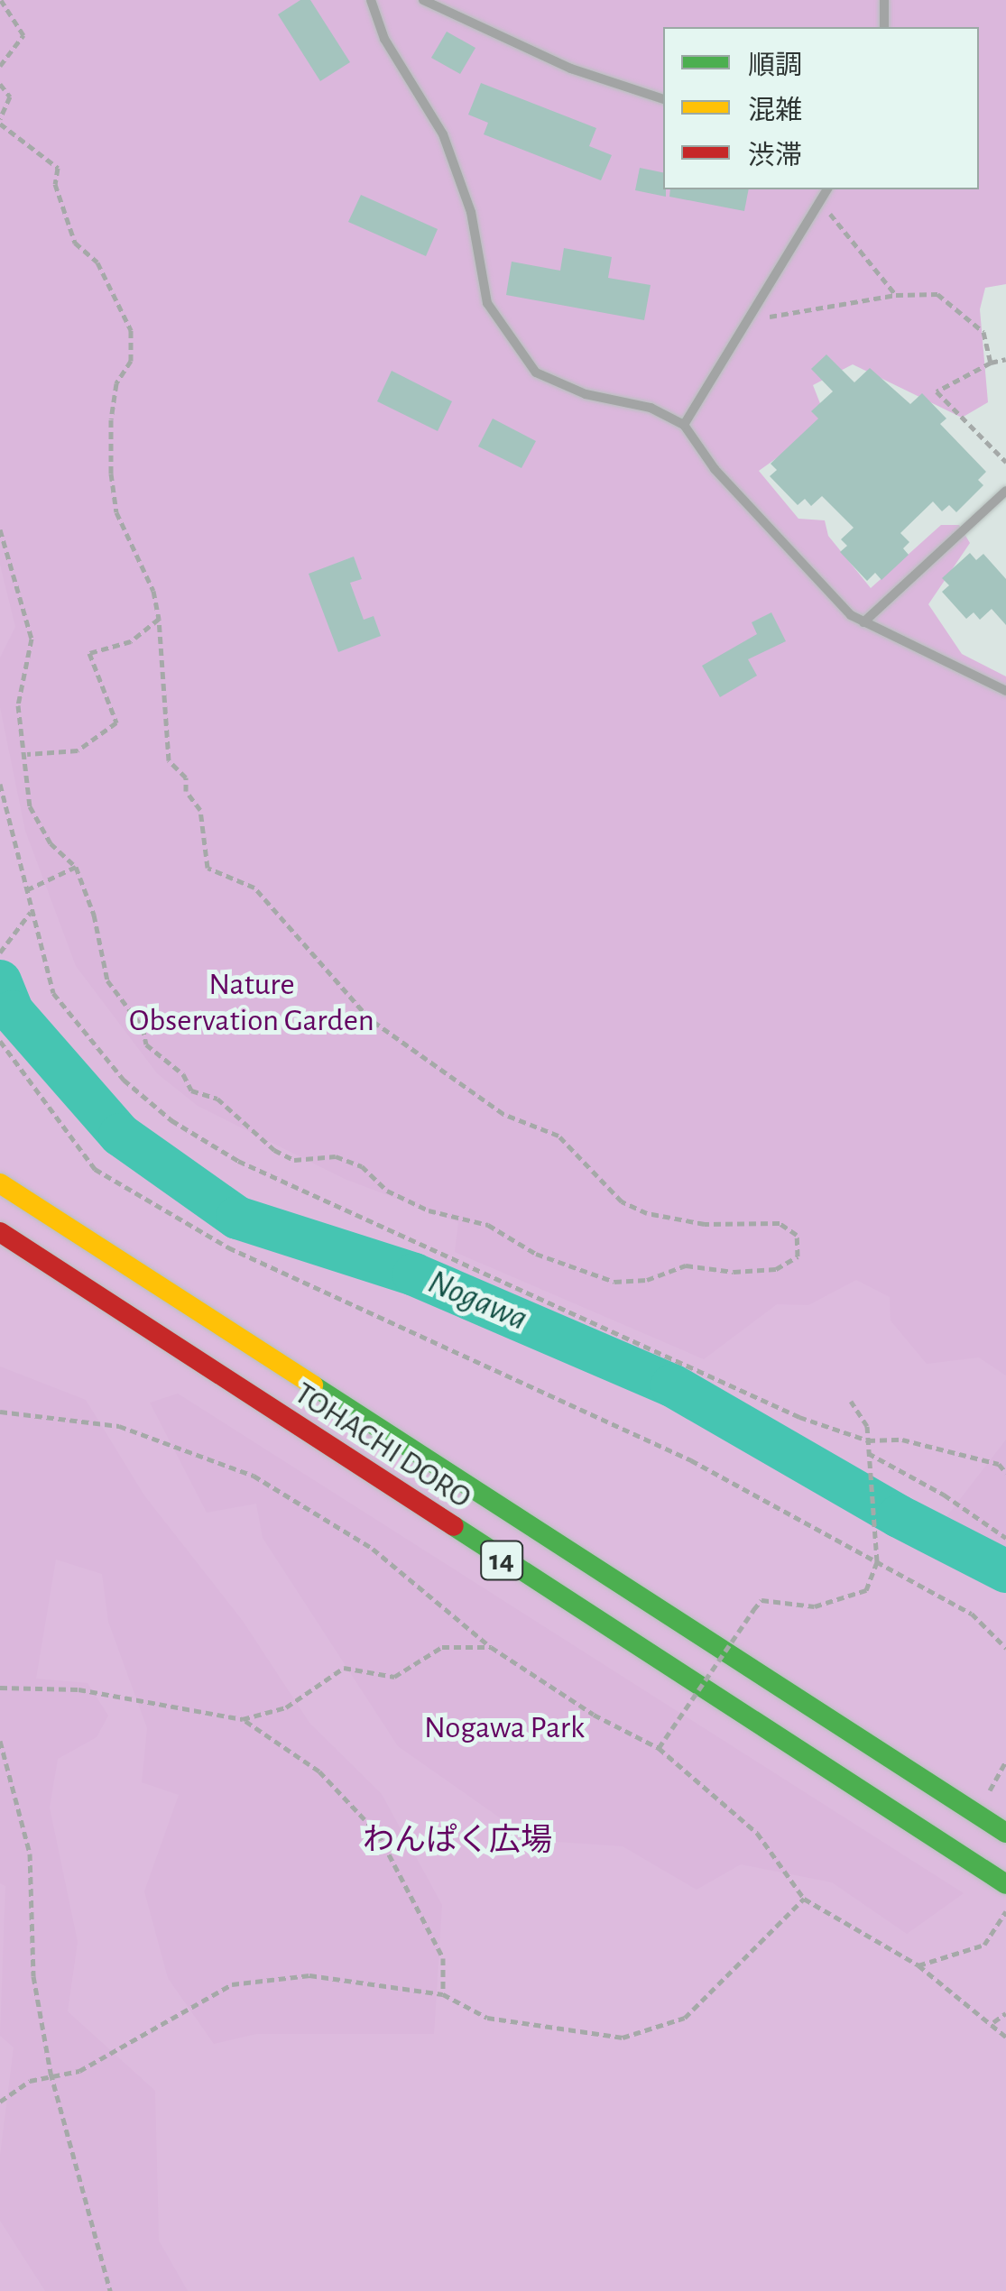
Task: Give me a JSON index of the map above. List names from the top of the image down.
{
  "streets": {
    "main road": ["TOHACHI DORO", "14"]
  },
  "water": ["Nogawa"],
  "parks": ["Nature Observation Garden", "Nogawa Park", "わんぱく広場"],
  "legend": ["順調", "混雑", "渋滞"]
}
